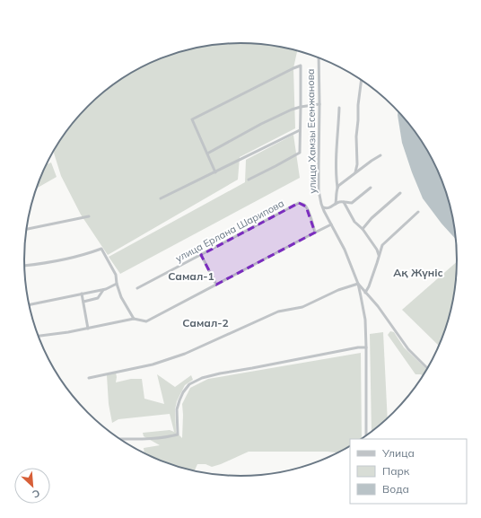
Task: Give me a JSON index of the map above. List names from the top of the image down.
{
  "streets": {
    "street": ["улица Хамзы Есенжанова", "улица Ерлана Шарипова"]
  },
  "districts": ["Ақ Жүніс", "Самал-1", "Самал-2"],
  "legend": ["Улица", "Парк", "Вода"],
  "north": "bottom right"
}
